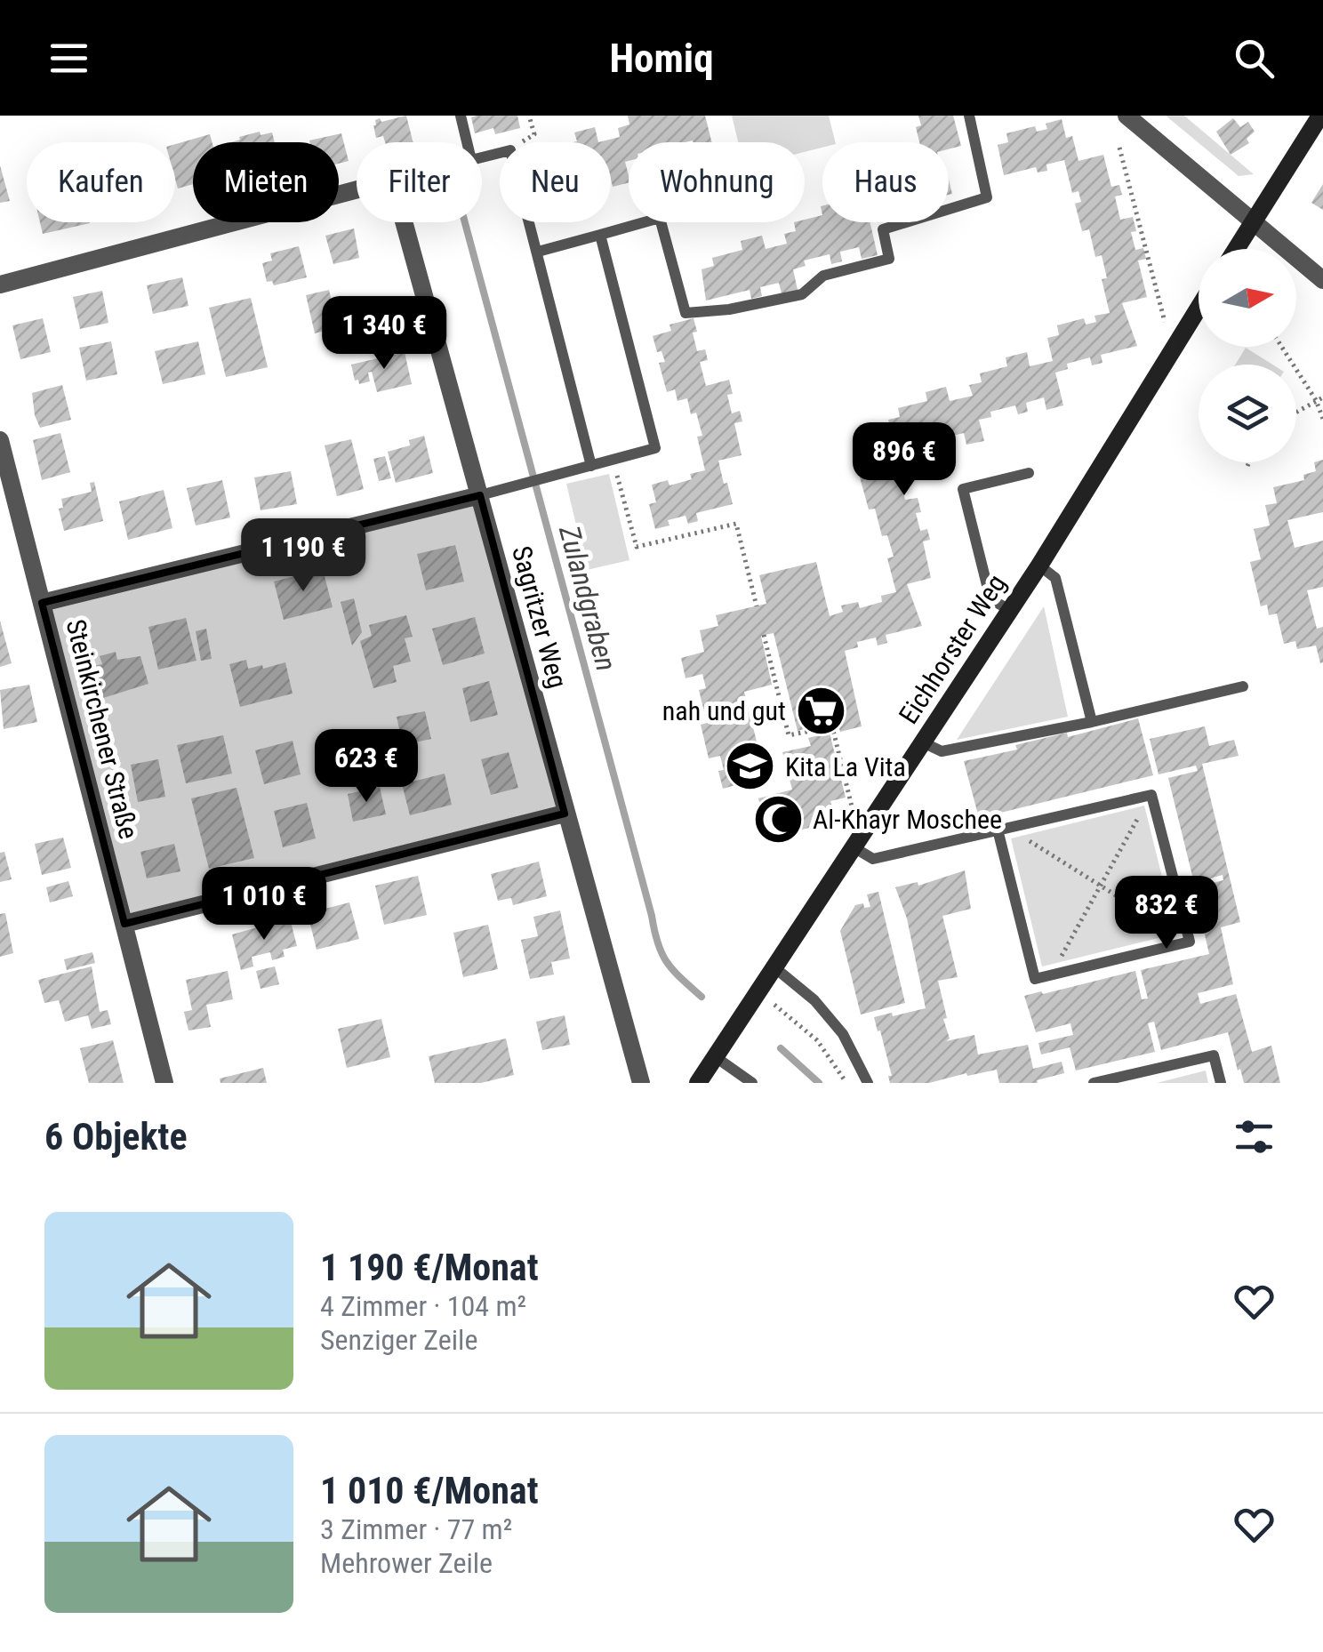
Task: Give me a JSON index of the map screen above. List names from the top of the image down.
{
  "streets": {
    "main road": ["Eichhorster Weg"],
    "street": ["Sagritzer Weg", "Steinkirchener Straße"]
  },
  "water": ["Zulandgraben"],
  "places": {
    "supermarket": ["nah und gut"],
    "school or university": ["Kita La Vita"],
    "mosque": ["Al-Khayr Moschee"]
  },
  "north": "right",
  "page": {
    "header": "Homiq",
    "chip": [
      "Kaufen",
      "Mieten",
      "Filter",
      "Neu",
      "Wohnung",
      "Haus"
    ],
    "price": [
      "1 340 €",
      "896 €",
      "1 190 €",
      "623 €",
      "1 010 €",
      "832 €"
    ],
    "heading": "6 Objekte",
    "list": [
      {
        "name": "1 190 €/Monat",
        "note": "4 Zimmer · 104 m² · Senziger Zeile"
      },
      {
        "name": "1 010 €/Monat",
        "note": "3 Zimmer · 77 m² · Mehrower Zeile"
      }
    ]
  }
}
